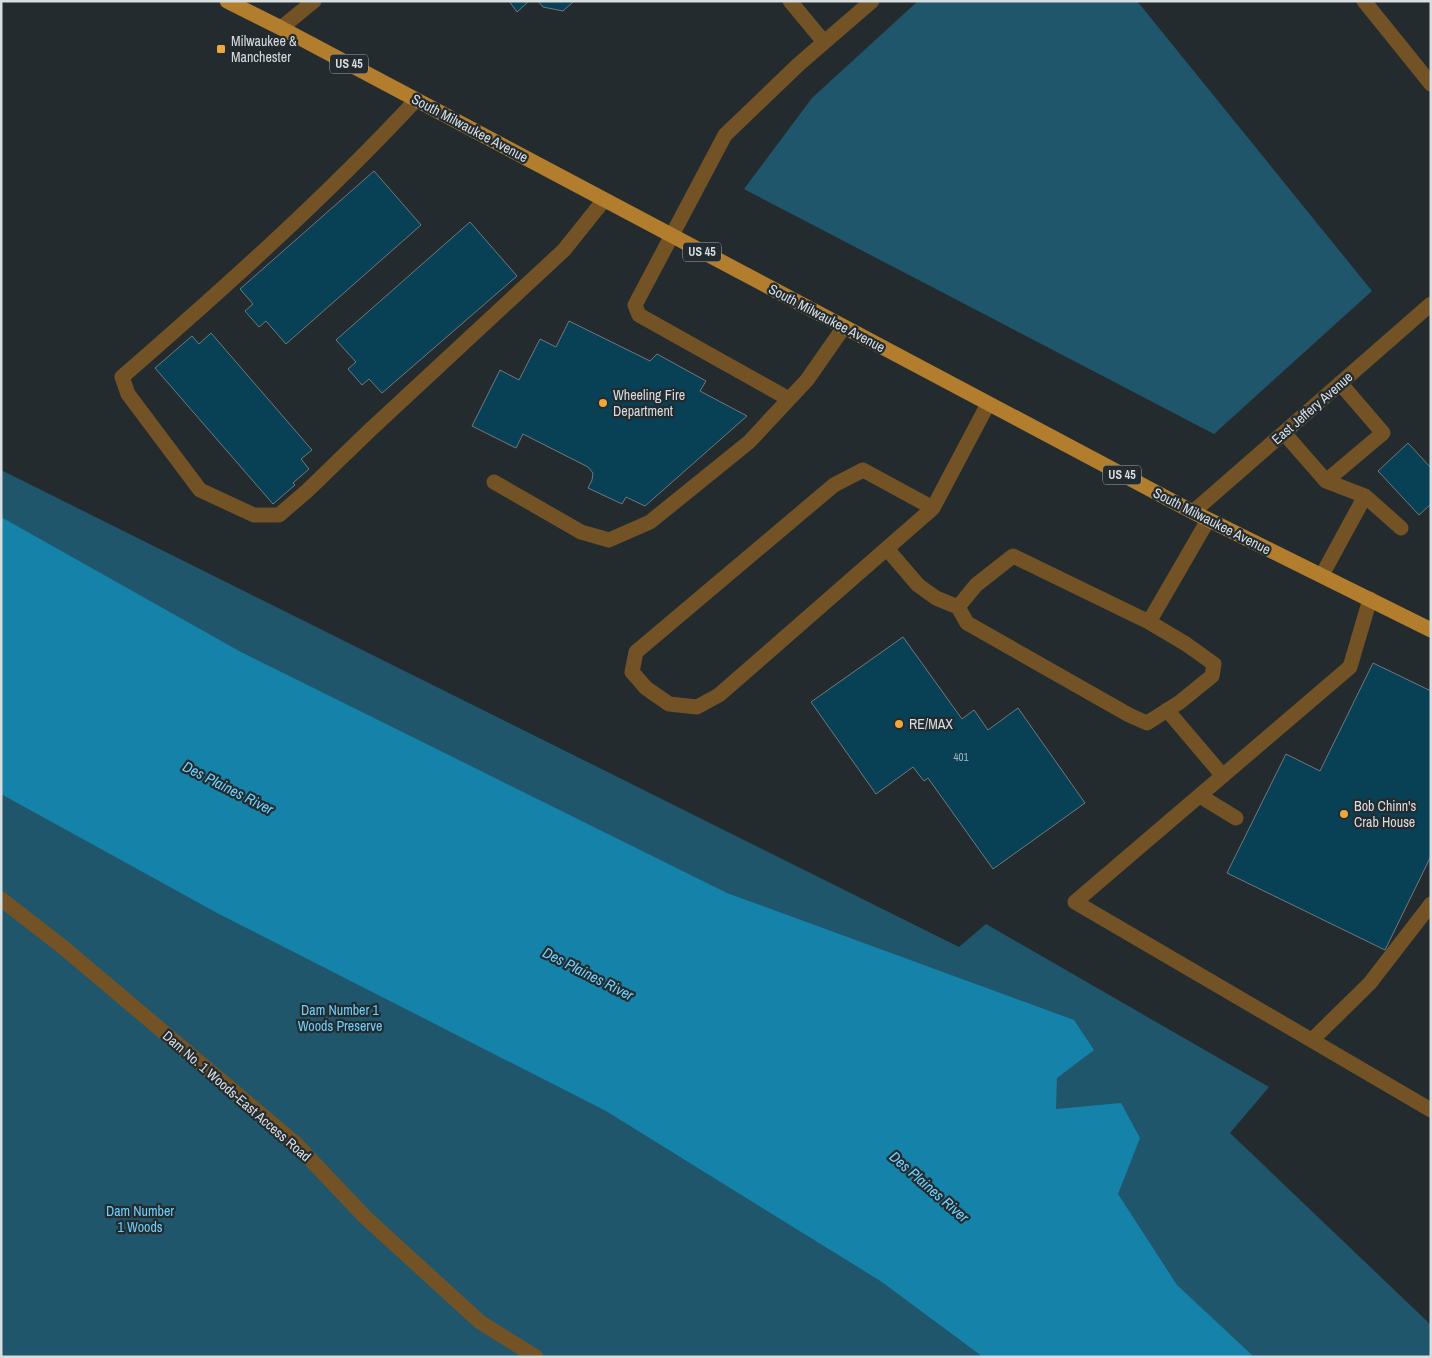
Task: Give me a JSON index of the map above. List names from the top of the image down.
{
  "streets": {
    "main road": ["US 45", "South Milwaukee Avenue"],
    "street": ["East Jeffery Avenue", "Dam No. 1 Woods-East Access Road"]
  },
  "crossings": [
    ["South Milwaukee Avenue", "East Jeffery Avenue"]
  ],
  "water": ["Des Plaines River"],
  "parks": ["Dam Number 1 Woods Preserve", "Dam Number 1 Woods"],
  "places": {
    "transit": ["Milwaukee & Manchester"],
    "other": ["Wheeling Fire Department", "RE/MAX", "Bob Chinn's Crab House"]
  },
  "house_numbers": ["401"]
}
